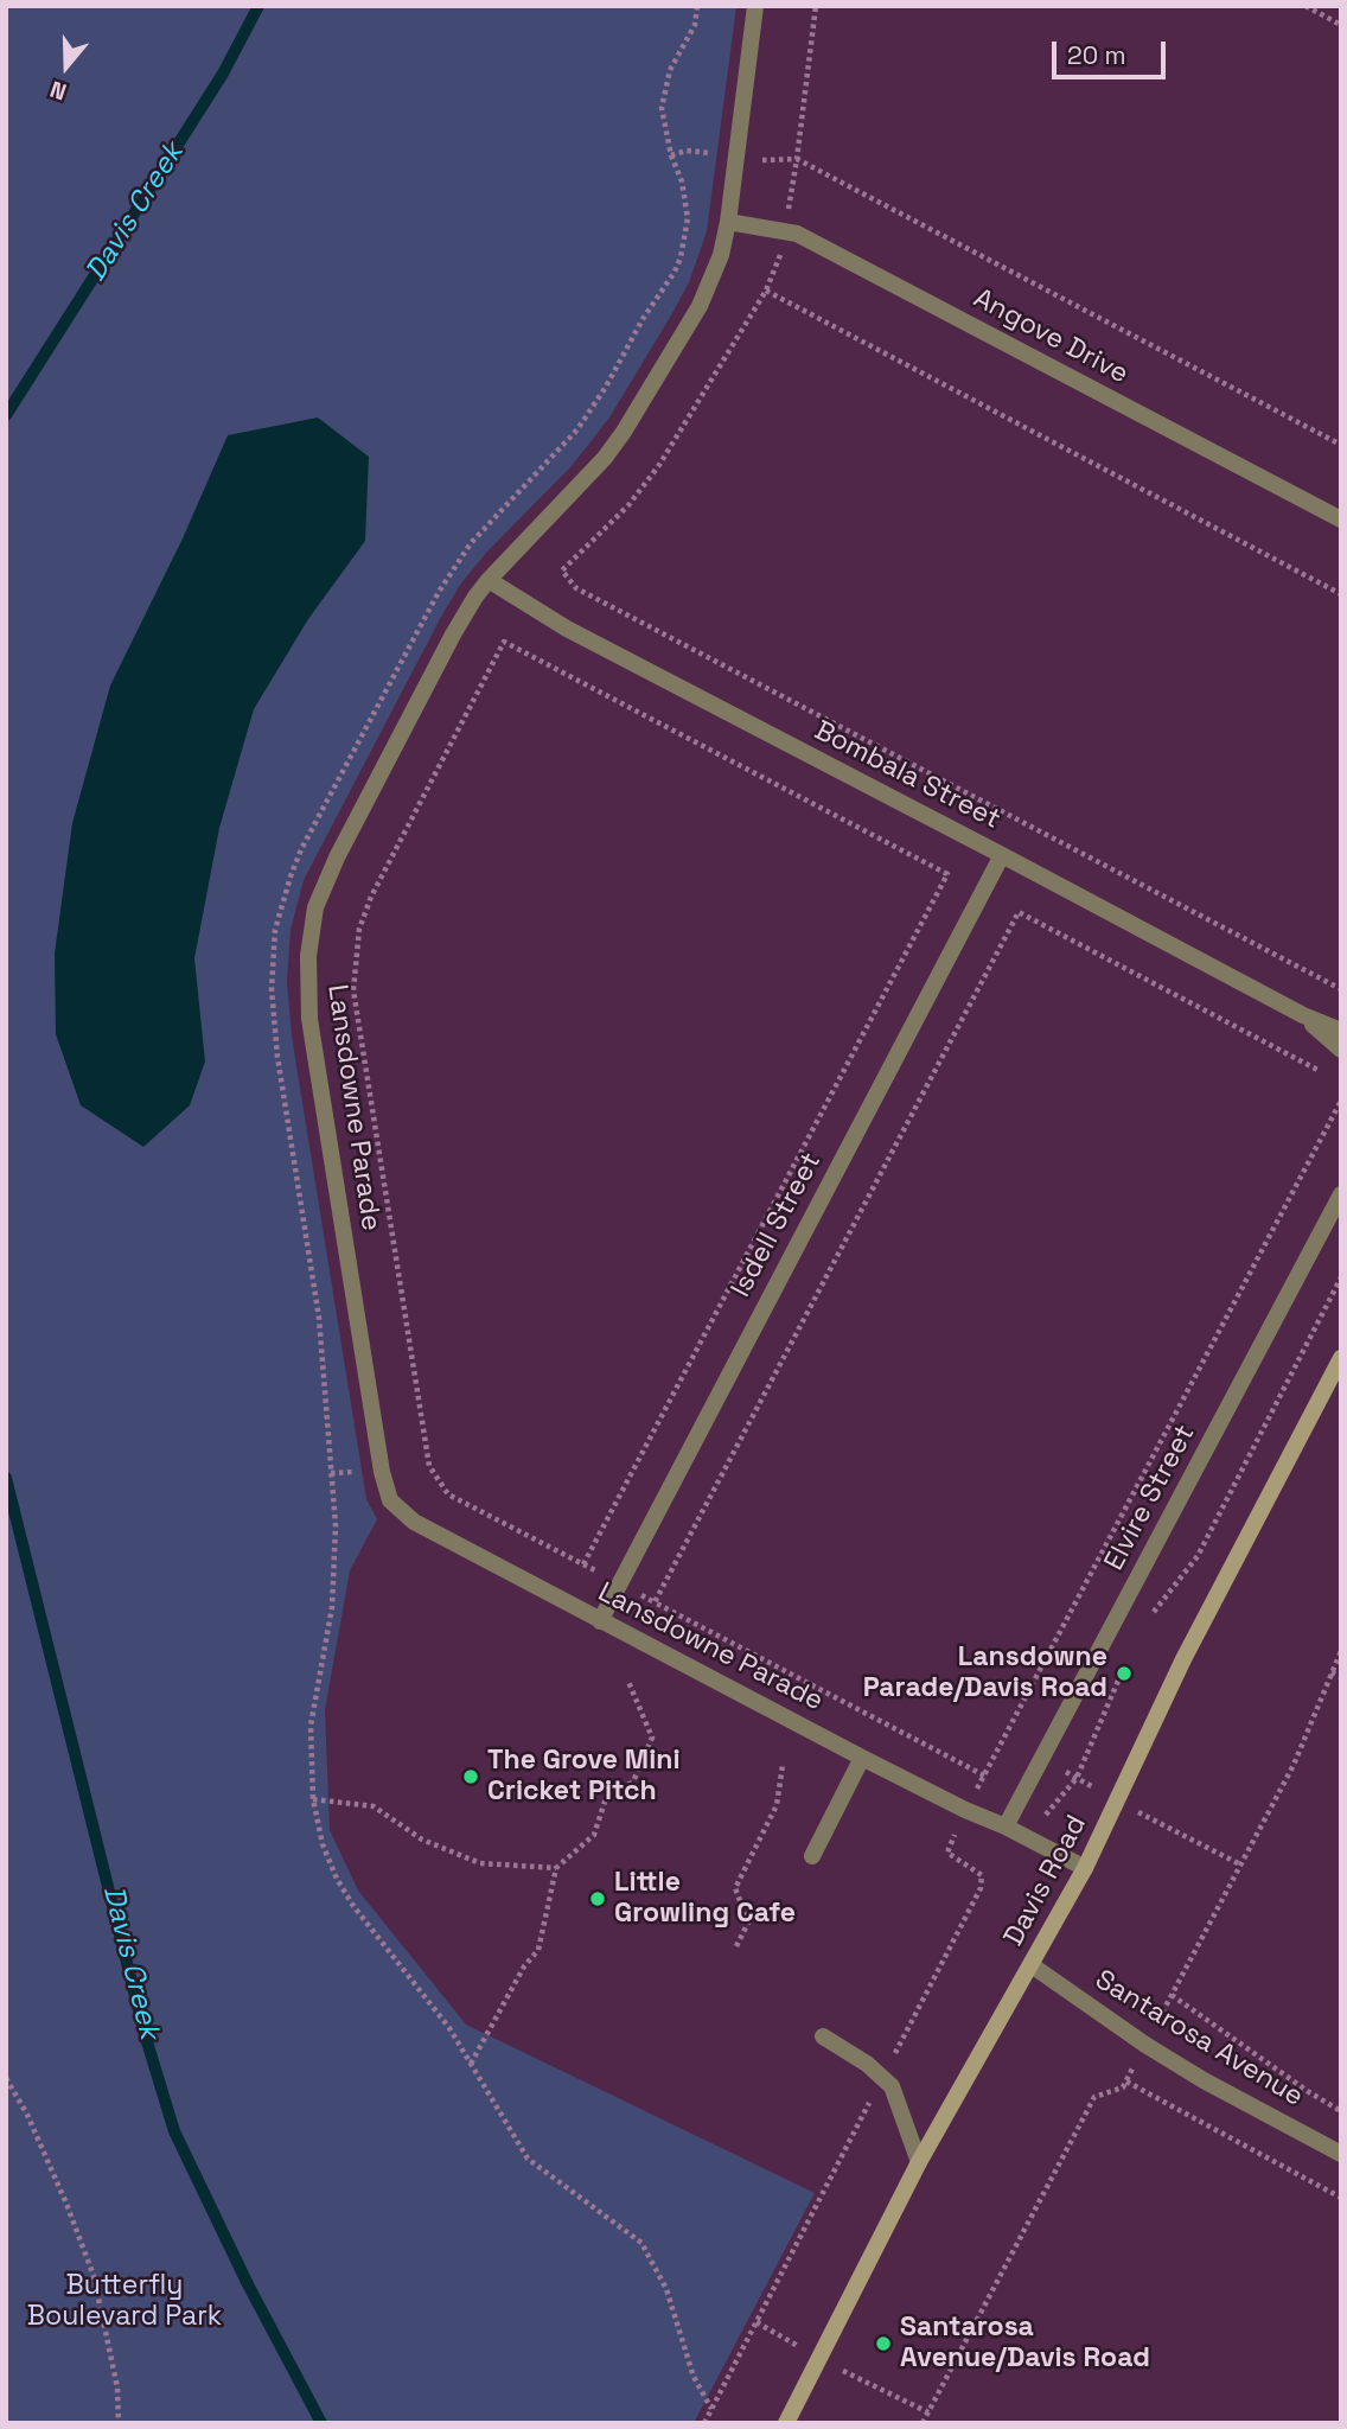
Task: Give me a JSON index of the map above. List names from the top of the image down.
{
  "streets": {
    "street": [
      "Angove Drive",
      "Bombala Street",
      "Lansdowne Parade",
      "Isdell Street",
      "Elvire Street",
      "Davis Road",
      "Santarosa Avenue"
    ]
  },
  "crossings": [
    ["Angove Drive", "Lansdowne Parade"],
    ["Bombala Street", "Lansdowne Parade"],
    ["Bombala Street", "Isdell Street"],
    ["Lansdowne Parade", "Isdell Street"],
    ["Lansdowne Parade", "Elvire Street"],
    ["Lansdowne Parade", "Davis Road"],
    ["Davis Road", "Santarosa Avenue"]
  ],
  "water": ["Davis Creek"],
  "parks": ["Butterfly Boulevard Park"],
  "places": [
    "Lansdowne Parade/Davis Road",
    "The Grove Mini Cricket Pitch",
    "Little Growling Cafe",
    "Santarosa Avenue/Davis Road"
  ],
  "scale_bar": "20 m",
  "north": "bottom"
}
